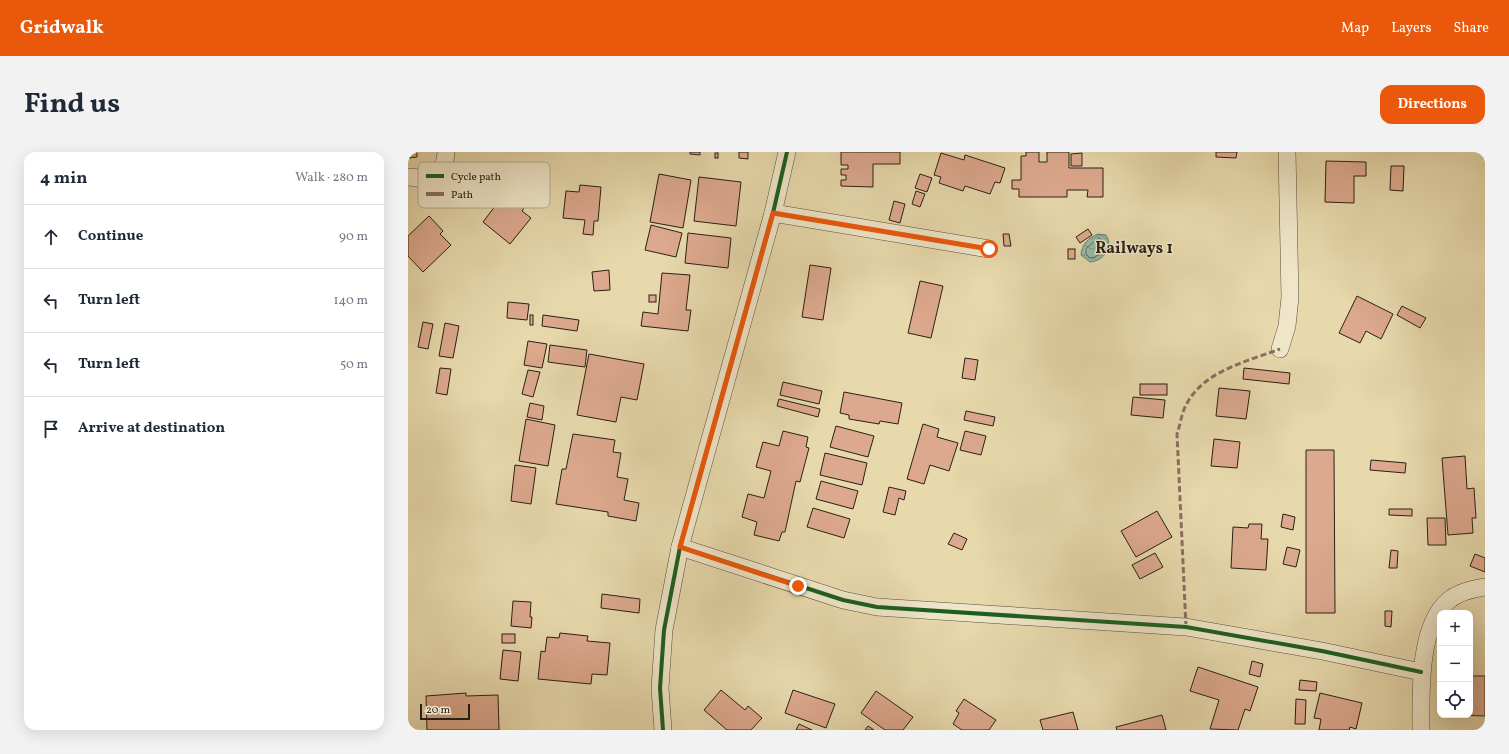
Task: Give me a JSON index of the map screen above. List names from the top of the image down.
{
  "districts": ["Railways 1"],
  "legend": ["Cycle path", "Path"],
  "scale_bar": "20 m",
  "page": {
    "header": "Gridwalk",
    "nav": ["Map", "Layers", "Share"],
    "title": "Find us",
    "buttons": "Directions",
    "heading": ["4 min", "Walk · 280 m"],
    "list": [
      ["Continue", "90 m"],
      ["Turn left", "140 m"],
      ["Turn left", "50 m"],
      "Arrive at destination"
    ],
    "map_buttons": ["+", "−"],
    "scale": "20 m"
  }
}
